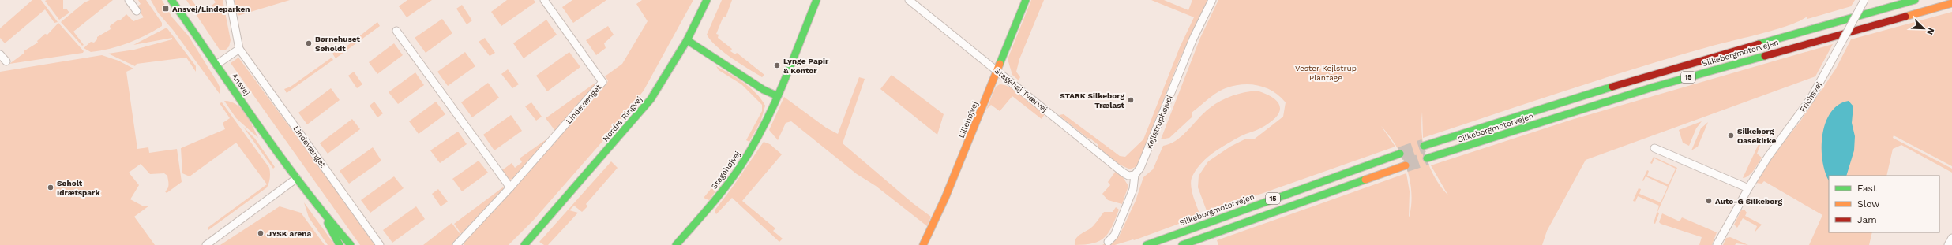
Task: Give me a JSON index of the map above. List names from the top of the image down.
{
  "streets": {
    "main road": [
      "Silkeborgmotorvejen",
      "15",
      "Ansvej",
      "Nordre Ringvej",
      "Lillehøjvej",
      "Stagehøjvej"
    ],
    "street": [
      "Stagehøj Tværvej",
      "Frichsvej",
      "Lindevænget",
      "Kejlstruphøjvej"
    ]
  },
  "crossings": [
    ["Stagehøj Tværvej", "Lillehøjvej"],
    ["Stagehøj Tværvej", "Kejlstruphøjvej"]
  ],
  "parks": ["Vester Kejlstrup Plantage"],
  "places": {
    "transit": ["Ansvej/Lindeparken"],
    "other": [
      "Børnehuset Søholdt",
      "Lynge Papir & Kontor",
      "STARK Silkeborg Trælast",
      "Silkeborg Oasekirke",
      "Søholt Idrætspark",
      "Auto-G Silkeborg",
      "JYSK arena"
    ]
  },
  "legend": ["Fast", "Slow", "Jam"],
  "north": "bottom right"
}
